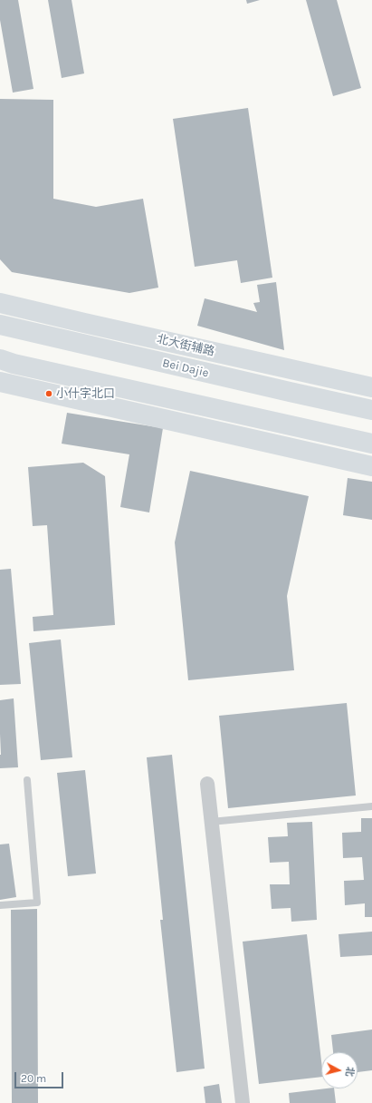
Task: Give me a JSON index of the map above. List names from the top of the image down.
{
  "streets": {
    "main road": ["北大街辅路", "Bei Dajie"]
  },
  "places": ["小什字北口"],
  "scale_bar": "20 m",
  "north": "right"
}
